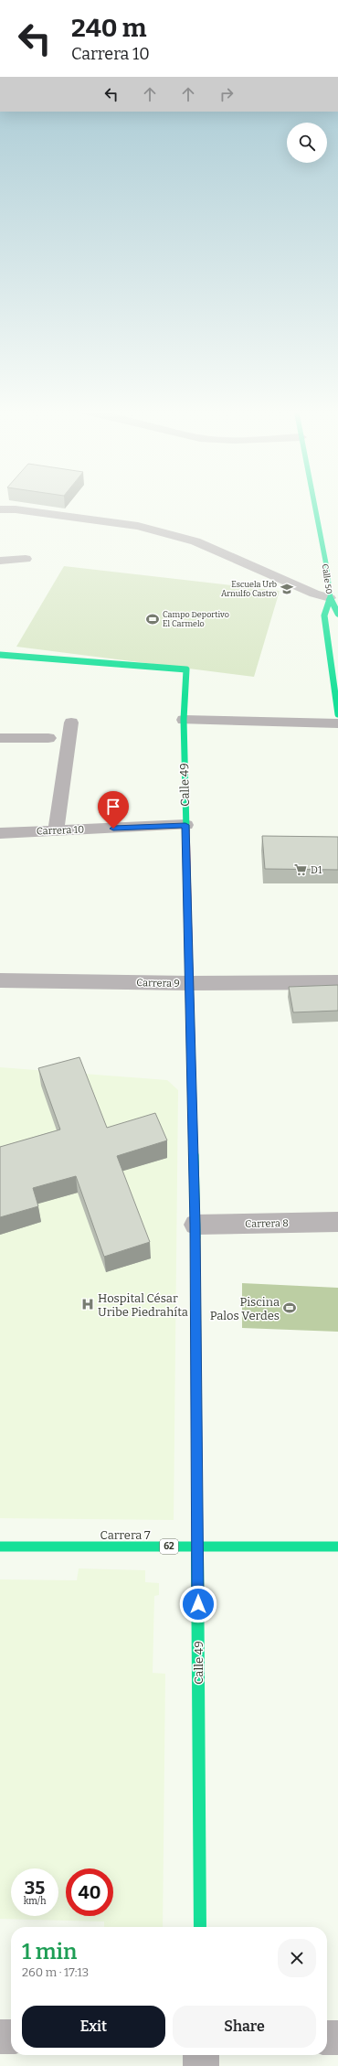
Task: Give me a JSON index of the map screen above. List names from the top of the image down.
{
  "streets": {
    "street": [
      "Calle 50",
      "Calle 49",
      "Carrera 10",
      "Carrera 9",
      "Carrera 8",
      "Carrera 7",
      "62"
    ]
  },
  "crossings": [
    ["Calle 49", "Carrera 10"],
    ["Calle 49", "Carrera 9"],
    ["Calle 49", "Carrera 8"],
    ["Calle 49", "Carrera 7"]
  ],
  "places": {
    "school or university": ["Escuela Urb Arnulfo Castro"],
    "sports": ["Campo Deportivo El Carmelo", "Piscina Palos Verdes"],
    "supermarket": ["D1"],
    "hospital": ["Hospital César Uribe Piedrahíta"]
  },
  "page": {
    "turn": ["240 m", "Carrera 10"],
    "speed": "35 km/h",
    "limit": "40",
    "heading": ["1 min", "260 m · 17:13"],
    "buttons": ["Exit", "Share"]
  }
}
